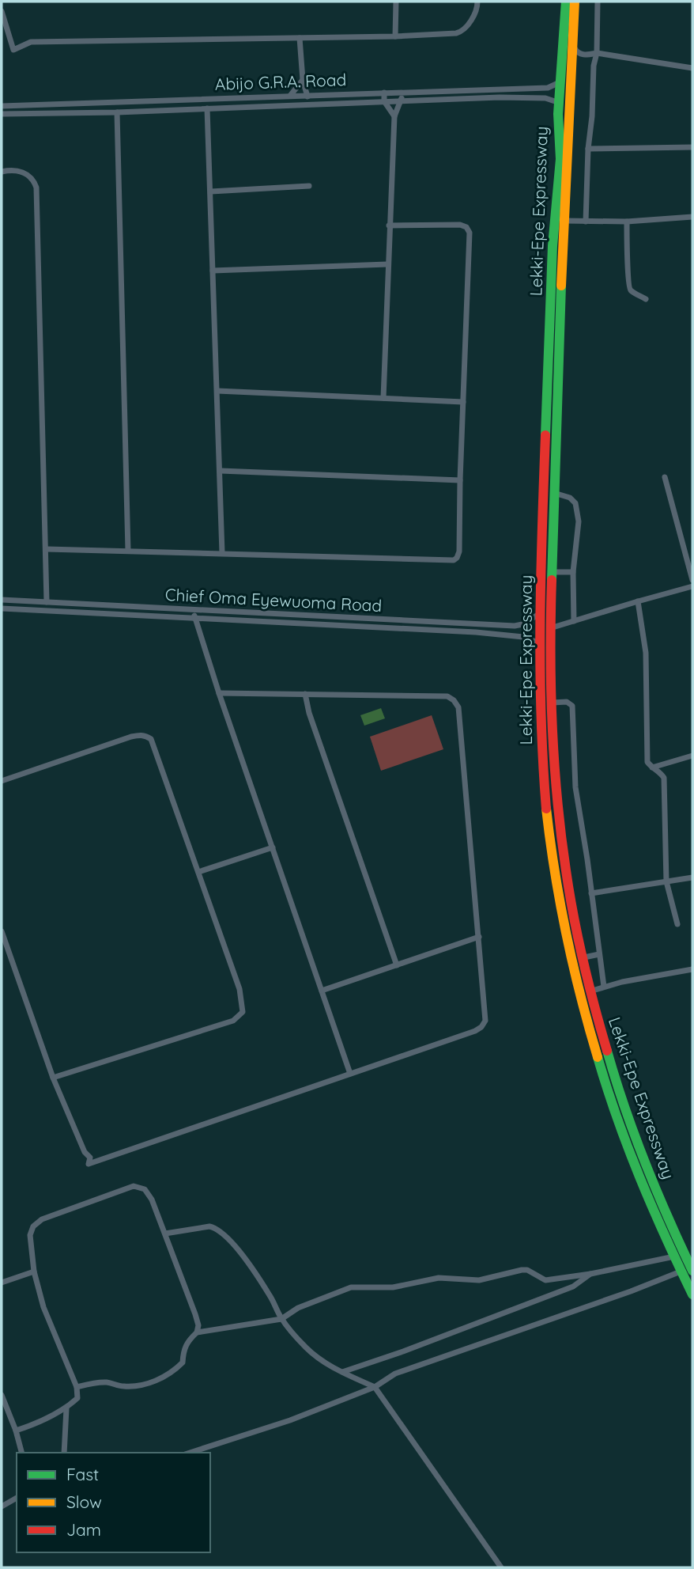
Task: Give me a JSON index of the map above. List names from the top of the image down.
{
  "streets": {
    "highway": ["Lekki-Epe Expressway"],
    "street": ["Abijo G.R.A. Road", "Chief Oma Eyewuoma Road"]
  },
  "crossings": [
    ["Abijo G.R.A. Road", "Lekki-Epe Expressway"],
    ["Lekki-Epe Expressway", "Chief Oma Eyewuoma Road"]
  ],
  "legend": ["Fast", "Slow", "Jam"]
}
